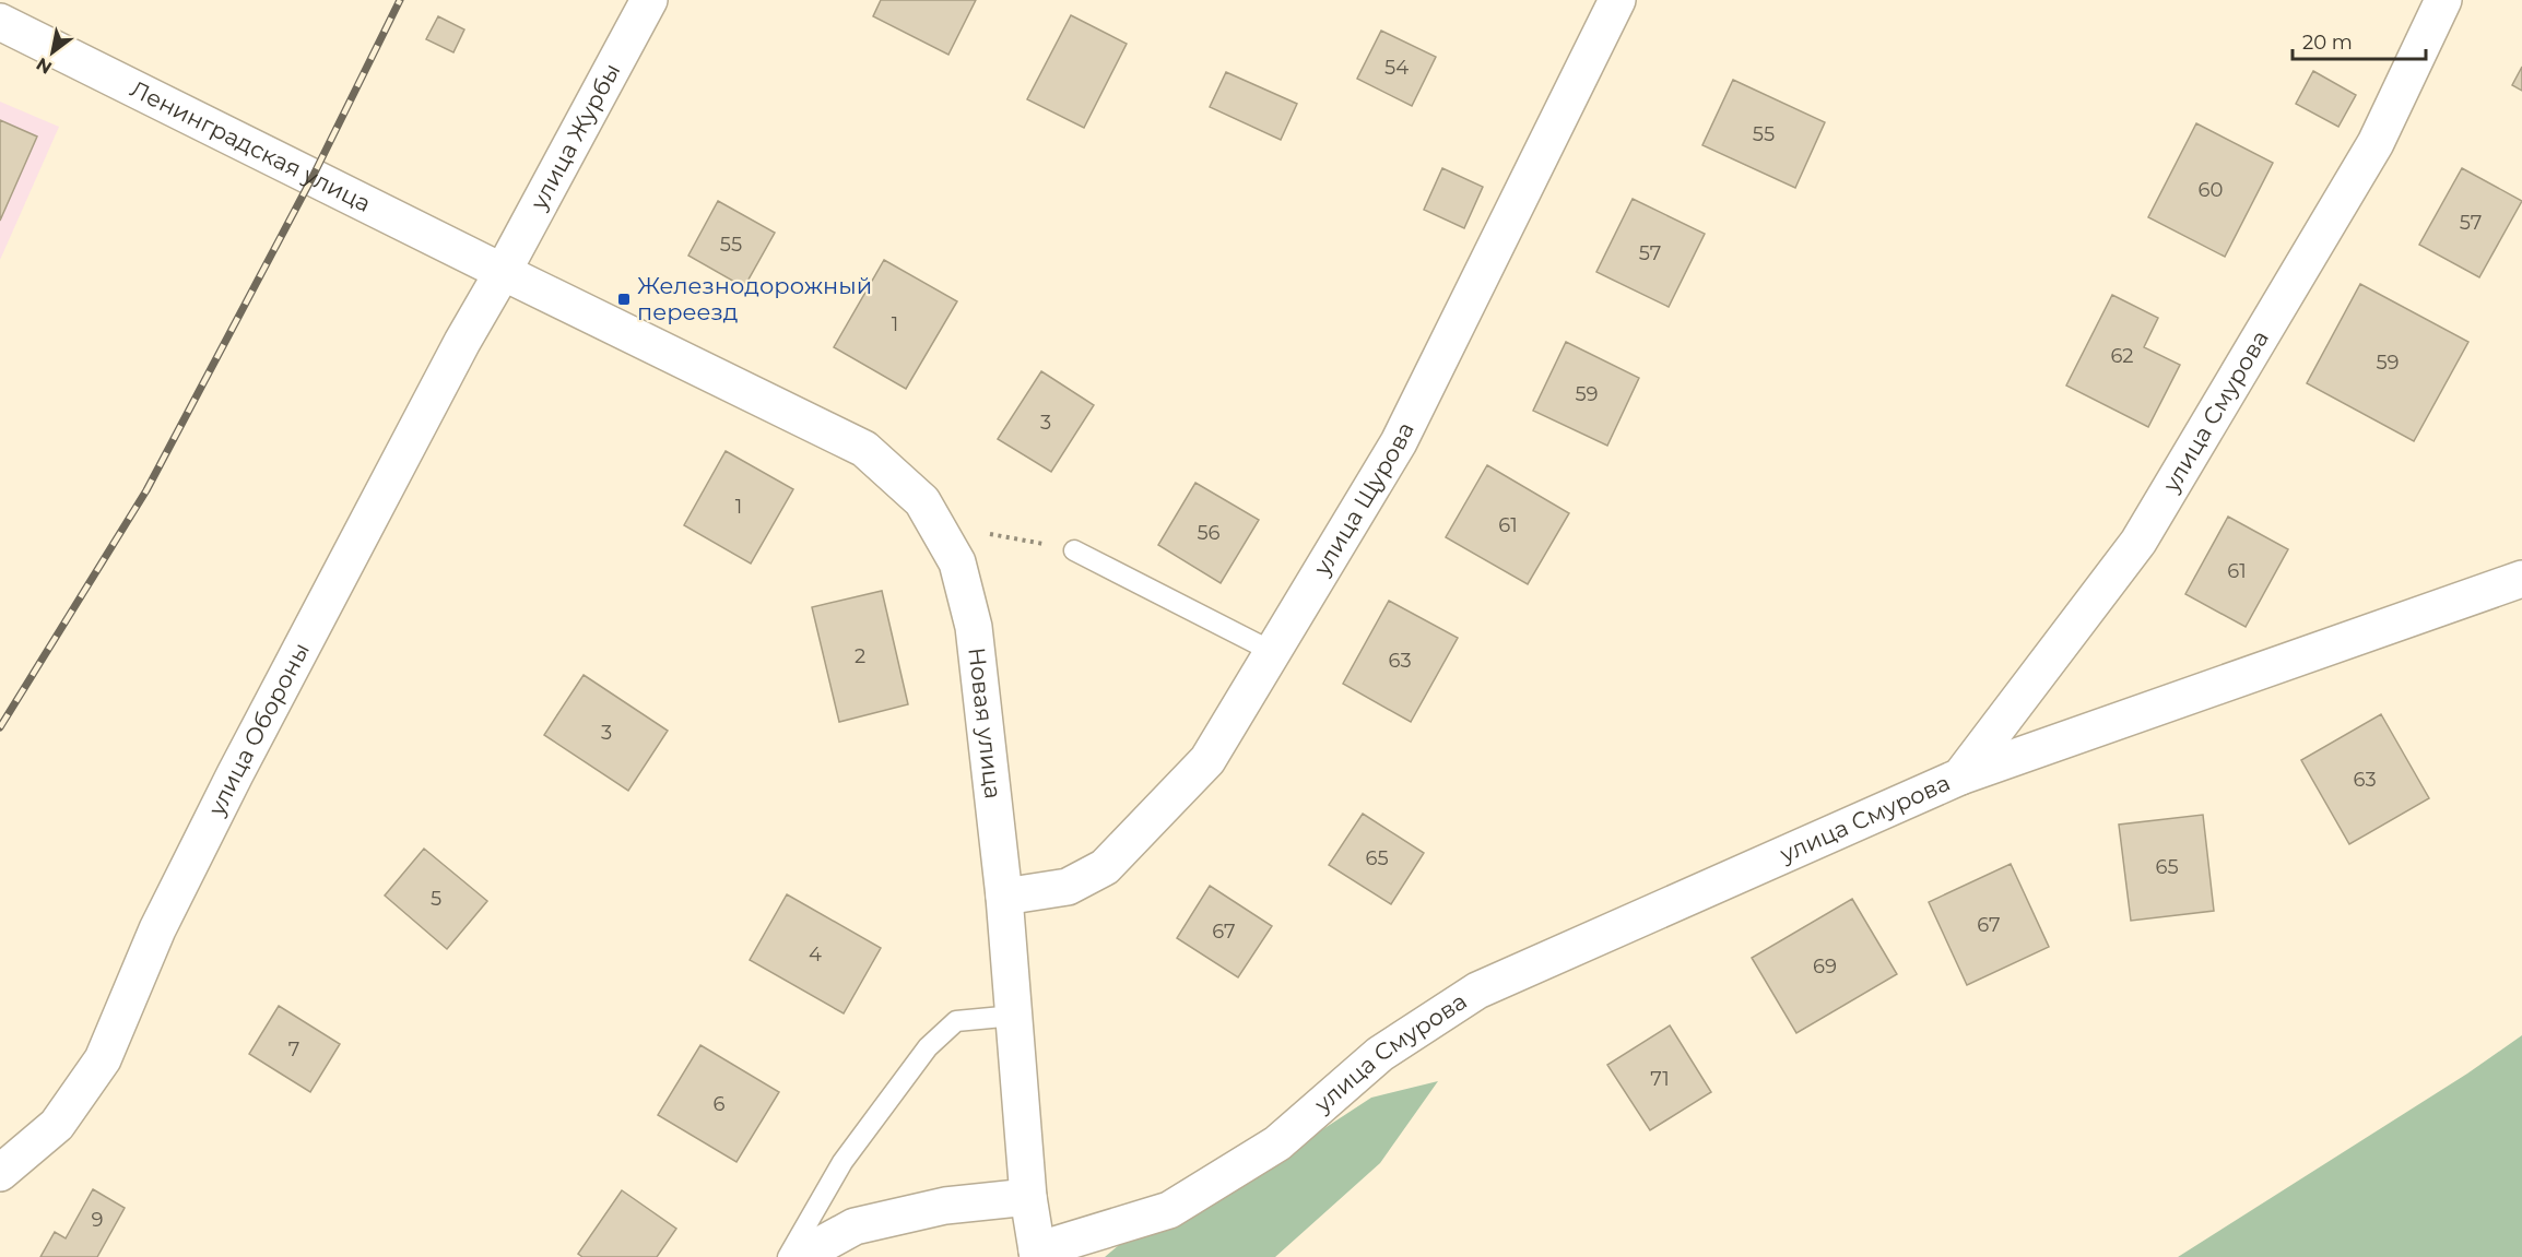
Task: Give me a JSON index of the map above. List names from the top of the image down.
{
  "streets": {
    "street": [
      "улица Журбы",
      "Ленинградская улица",
      "улица Смурова",
      "улица Щурова",
      "Новая улица",
      "улица Обороны"
    ]
  },
  "crossings": [
    ["улица Журбы", "Ленинградская улица"],
    ["улица Журбы", "Новая улица"],
    ["улица Журбы", "улица Обороны"],
    ["Ленинградская улица", "Новая улица"],
    ["Ленинградская улица", "улица Обороны"],
    ["улица Щурова", "Новая улица"],
    ["Новая улица", "улица Обороны"]
  ],
  "places": {
    "transit": ["Железнодорожный переезд"]
  },
  "house_numbers": [
    "54",
    "55",
    "60",
    "57",
    "55",
    "57",
    "1",
    "62",
    "59",
    "59",
    "3",
    "1",
    "61",
    "56",
    "61",
    "2",
    "63",
    "3",
    "63",
    "65",
    "65",
    "5",
    "67",
    "67",
    "4",
    "69",
    "7",
    "71",
    "6",
    "9"
  ],
  "scale_bar": "20 m",
  "north": "bottom left"
}
